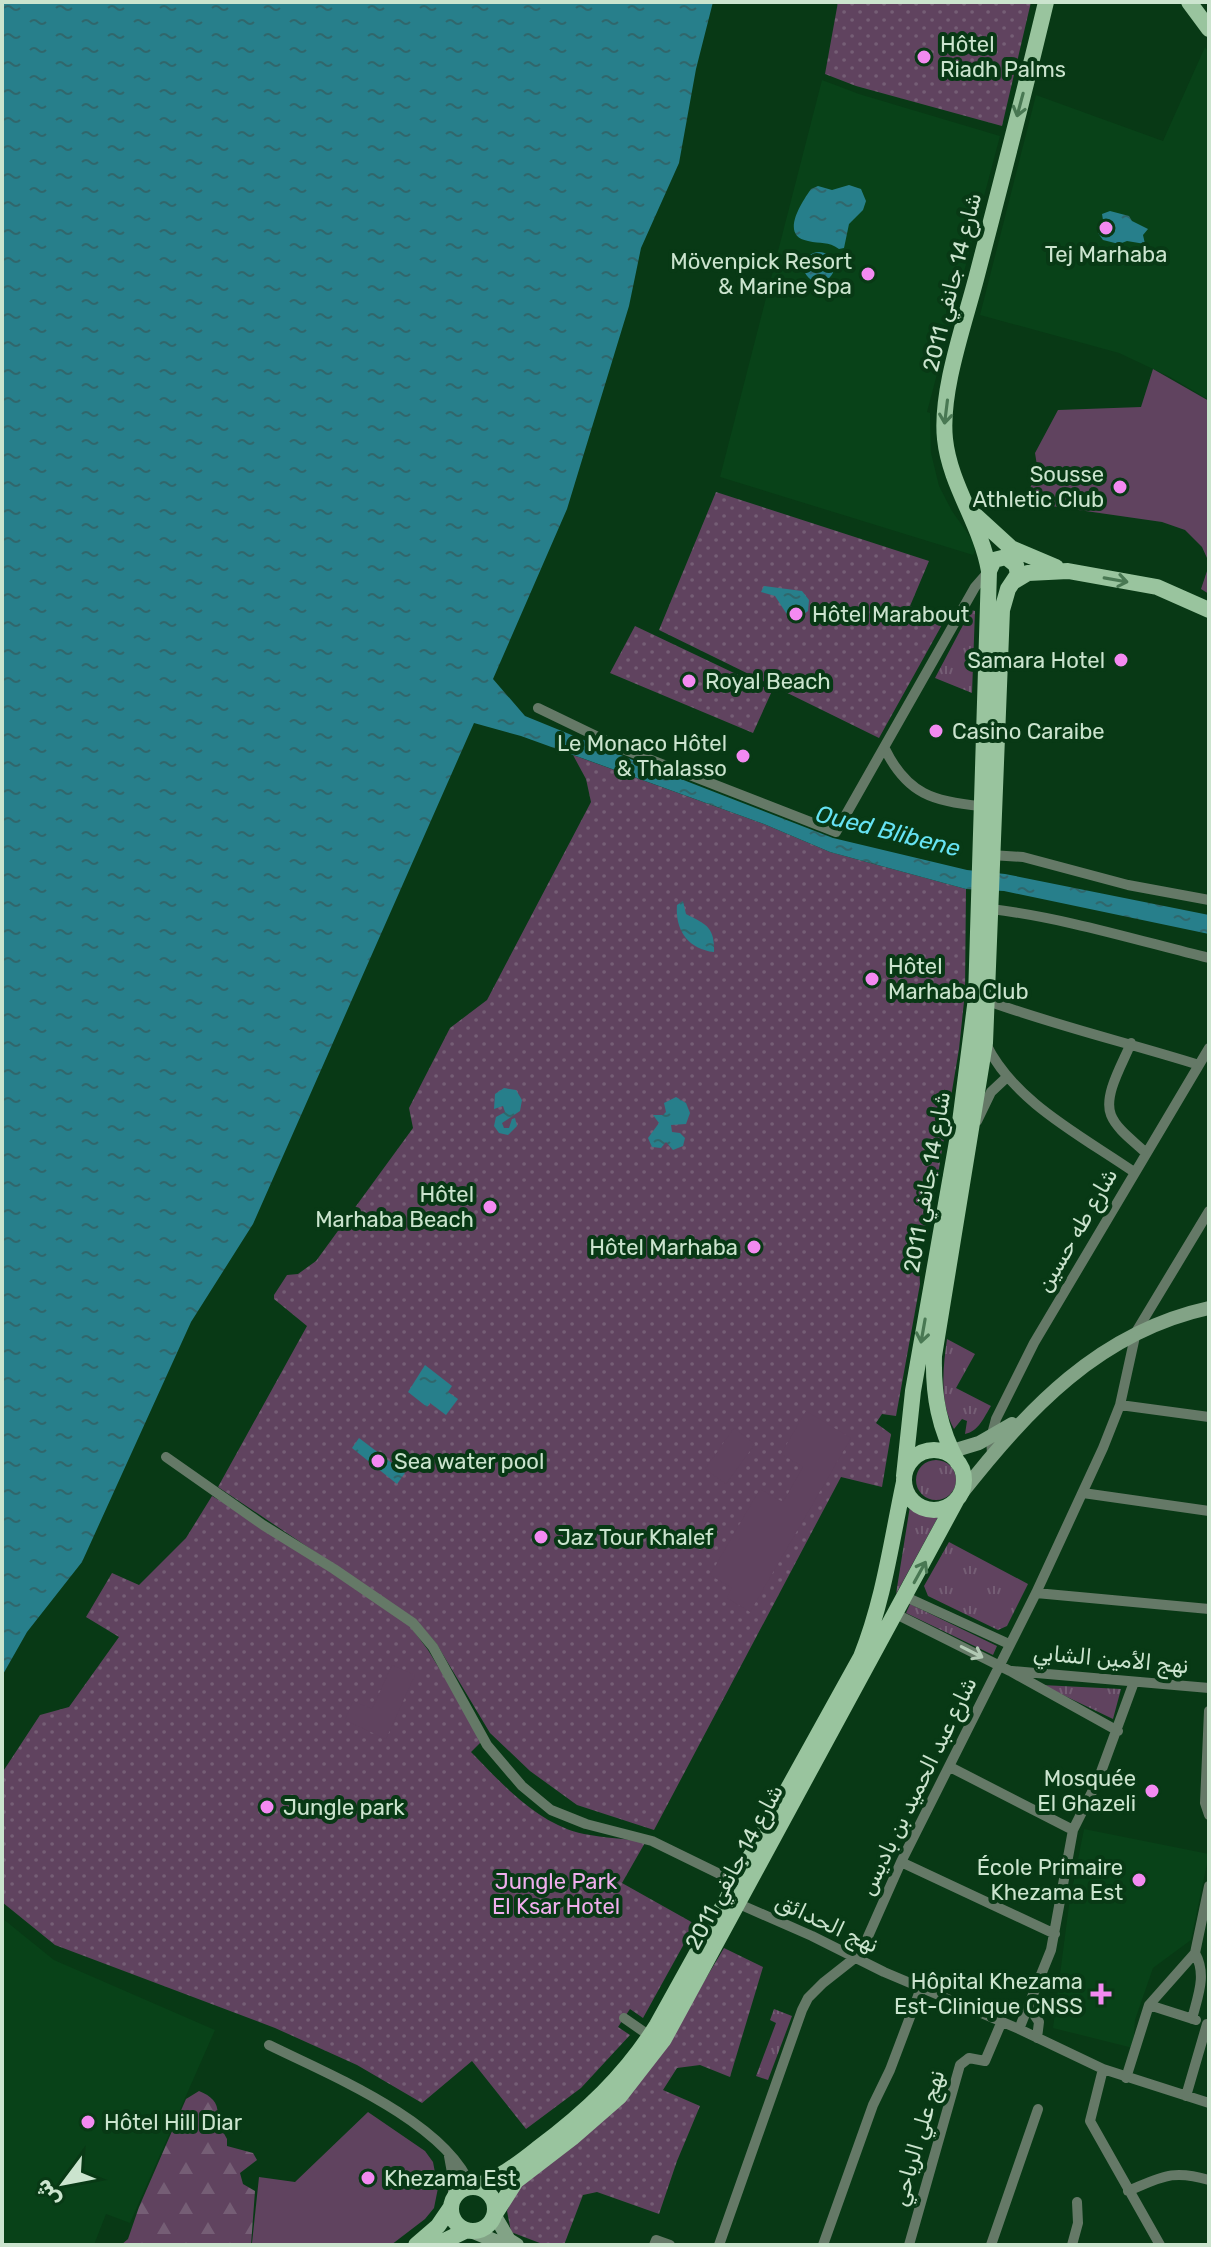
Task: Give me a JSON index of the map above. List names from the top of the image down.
{
  "streets": {
    "main road": ["شارع 14 جانفي 2011"],
    "street": [
      "شارع طه حسين",
      "نهج الأمين الشابي",
      "شارع عبد الحميد بن باديس",
      "نهج الحدائق",
      "نهج علي الرياحي"
    ]
  },
  "crossings": [
    ["شارع 14 جانفي 2011", "نهج الحدائق"],
    ["شارع عبد الحميد بن باديس", "نهج الحدائق"],
    ["نهج الحدائق", "نهج علي الرياحي"]
  ],
  "water": ["Oued Blibene"],
  "parks": ["Jungle Park El Ksar Hotel"],
  "places": {
    "other": [
      "Hôtel Riadh Palms",
      "Tej Marhaba",
      "Mövenpick Resort & Marine Spa",
      "Sousse Athletic Club",
      "Hôtel Marabout",
      "Samara Hotel",
      "Royal Beach",
      "Casino Caraibe",
      "Le Monaco Hôtel & Thalasso",
      "Hôtel Marhaba Club",
      "Hôtel Marhaba Beach",
      "Hôtel Marhaba",
      "Sea water pool",
      "Jaz Tour Khalef",
      "Mosquée El Ghazeli",
      "Jungle park",
      "École Primaire Khezama Est",
      "Hôtel Hill Diar",
      "Khezama Est"
    ],
    "health": ["Hôpital Khezama Est-Clinique CNSS"]
  },
  "north": "bottom left"
}
